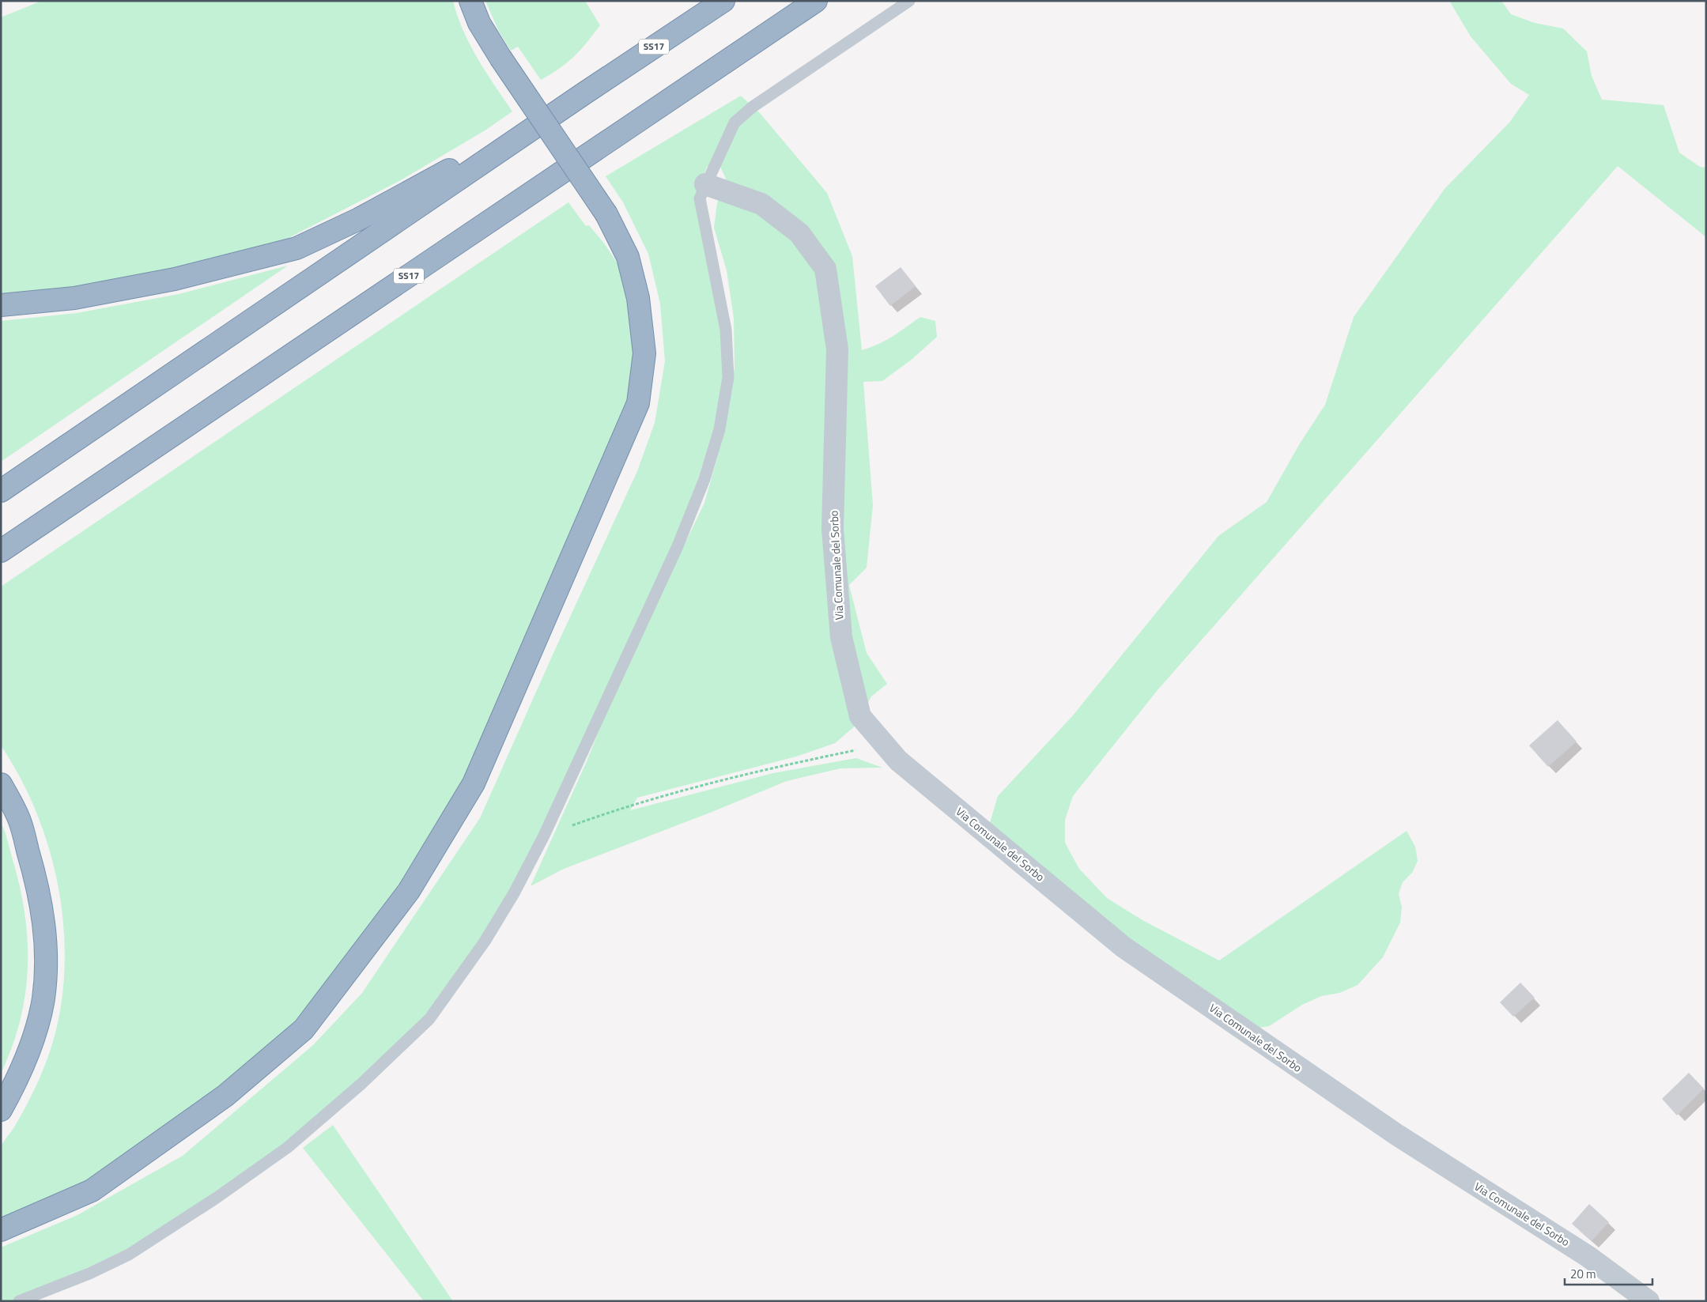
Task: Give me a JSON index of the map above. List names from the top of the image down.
{
  "streets": {
    "highway": ["SS17"],
    "street": ["Via Comunale del Sorbo"]
  },
  "scale_bar": "20 m"
}
